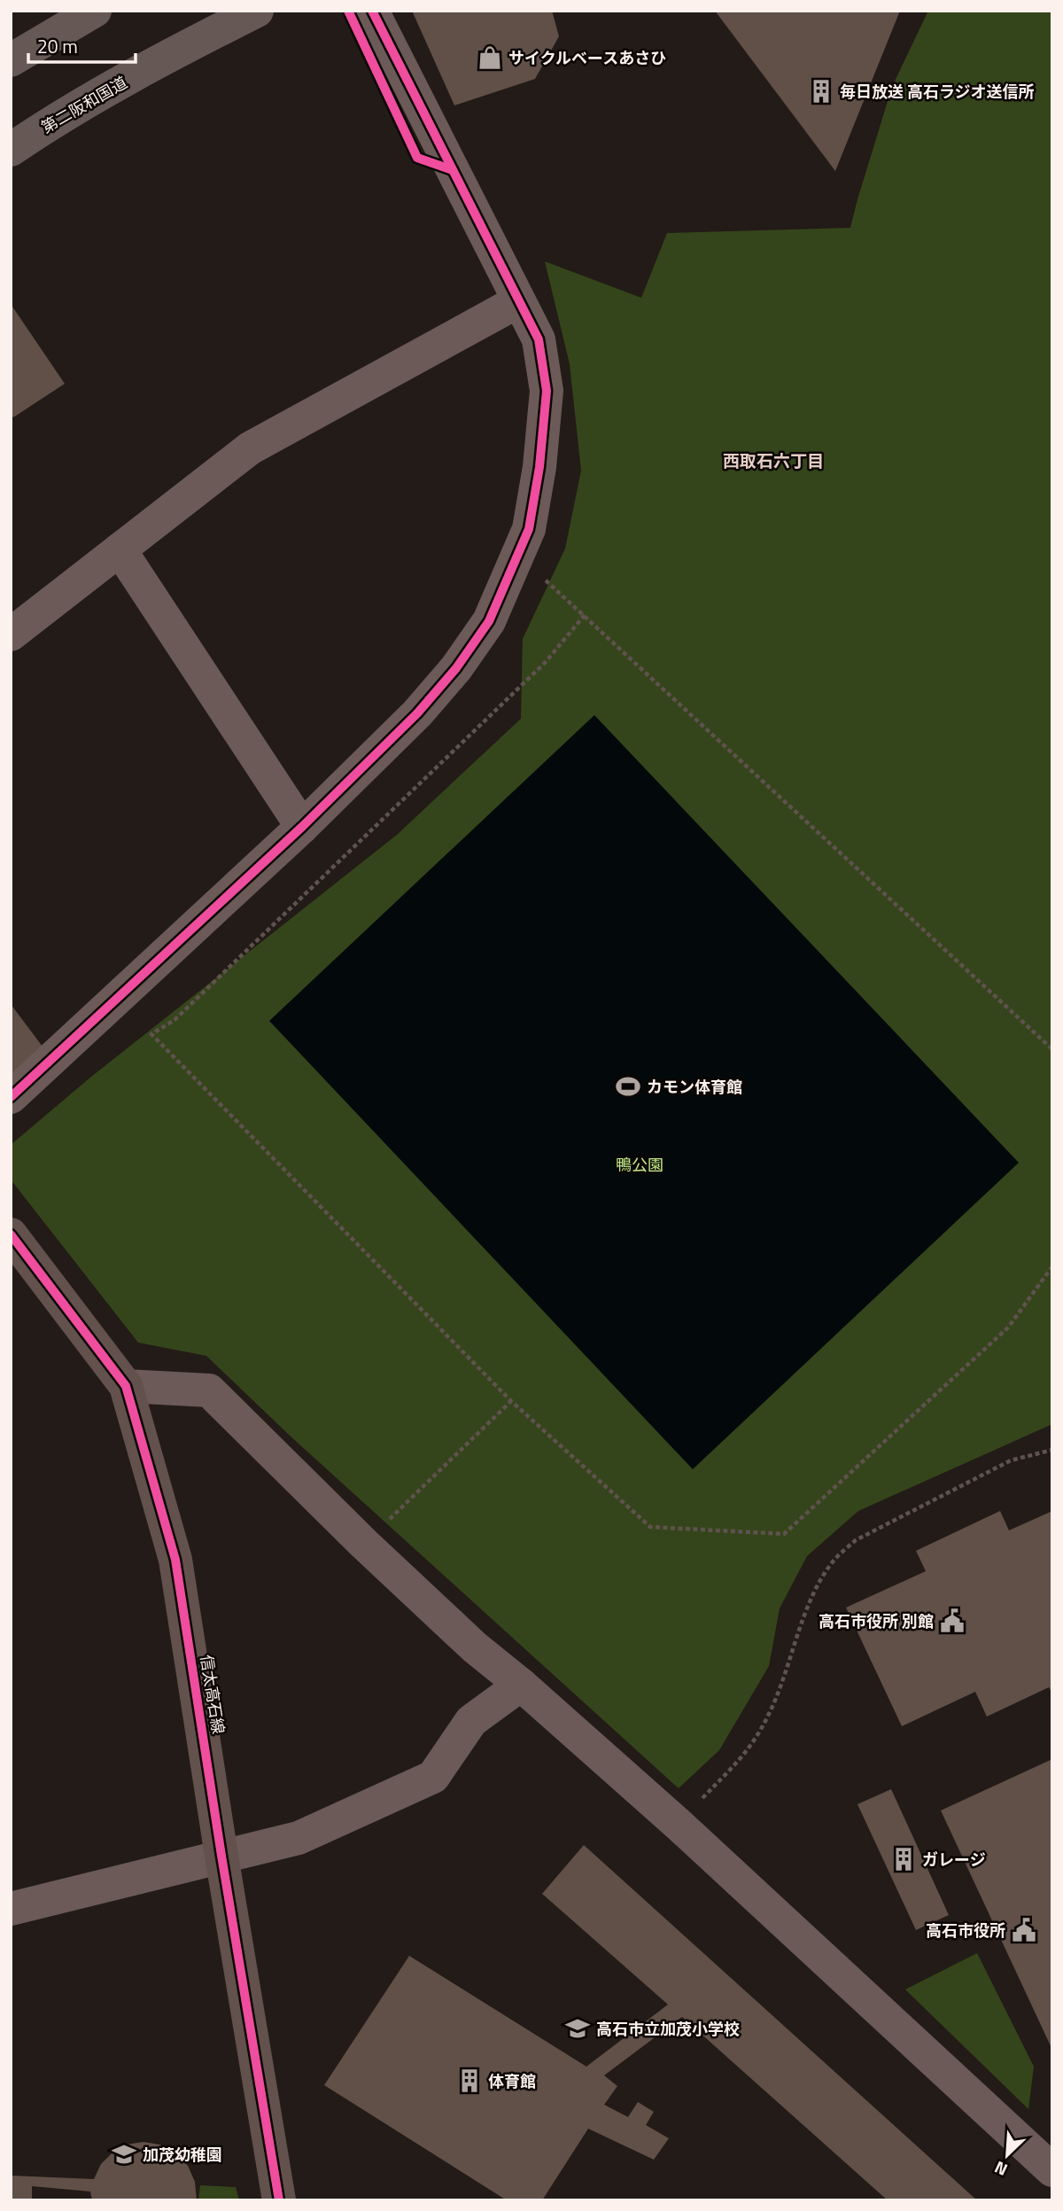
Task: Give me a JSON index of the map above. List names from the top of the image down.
{
  "streets": {
    "highway": ["第二阪和国道"],
    "main road": ["信太高石線"]
  },
  "districts": ["西取石六丁目"],
  "parks": ["鴨公園"],
  "places": {
    "shop": ["サイクルベースあさひ"],
    "building": ["毎日放送 高石ラジオ送信所", "ガレージ", "体育館"],
    "sports": ["カモン体育館"],
    "public building": ["高石市役所 別館", "高石市役所"],
    "school or university": ["高石市立加茂小学校", "加茂幼稚園"]
  },
  "scale_bar": "20 m",
  "north": "bottom left"
}
